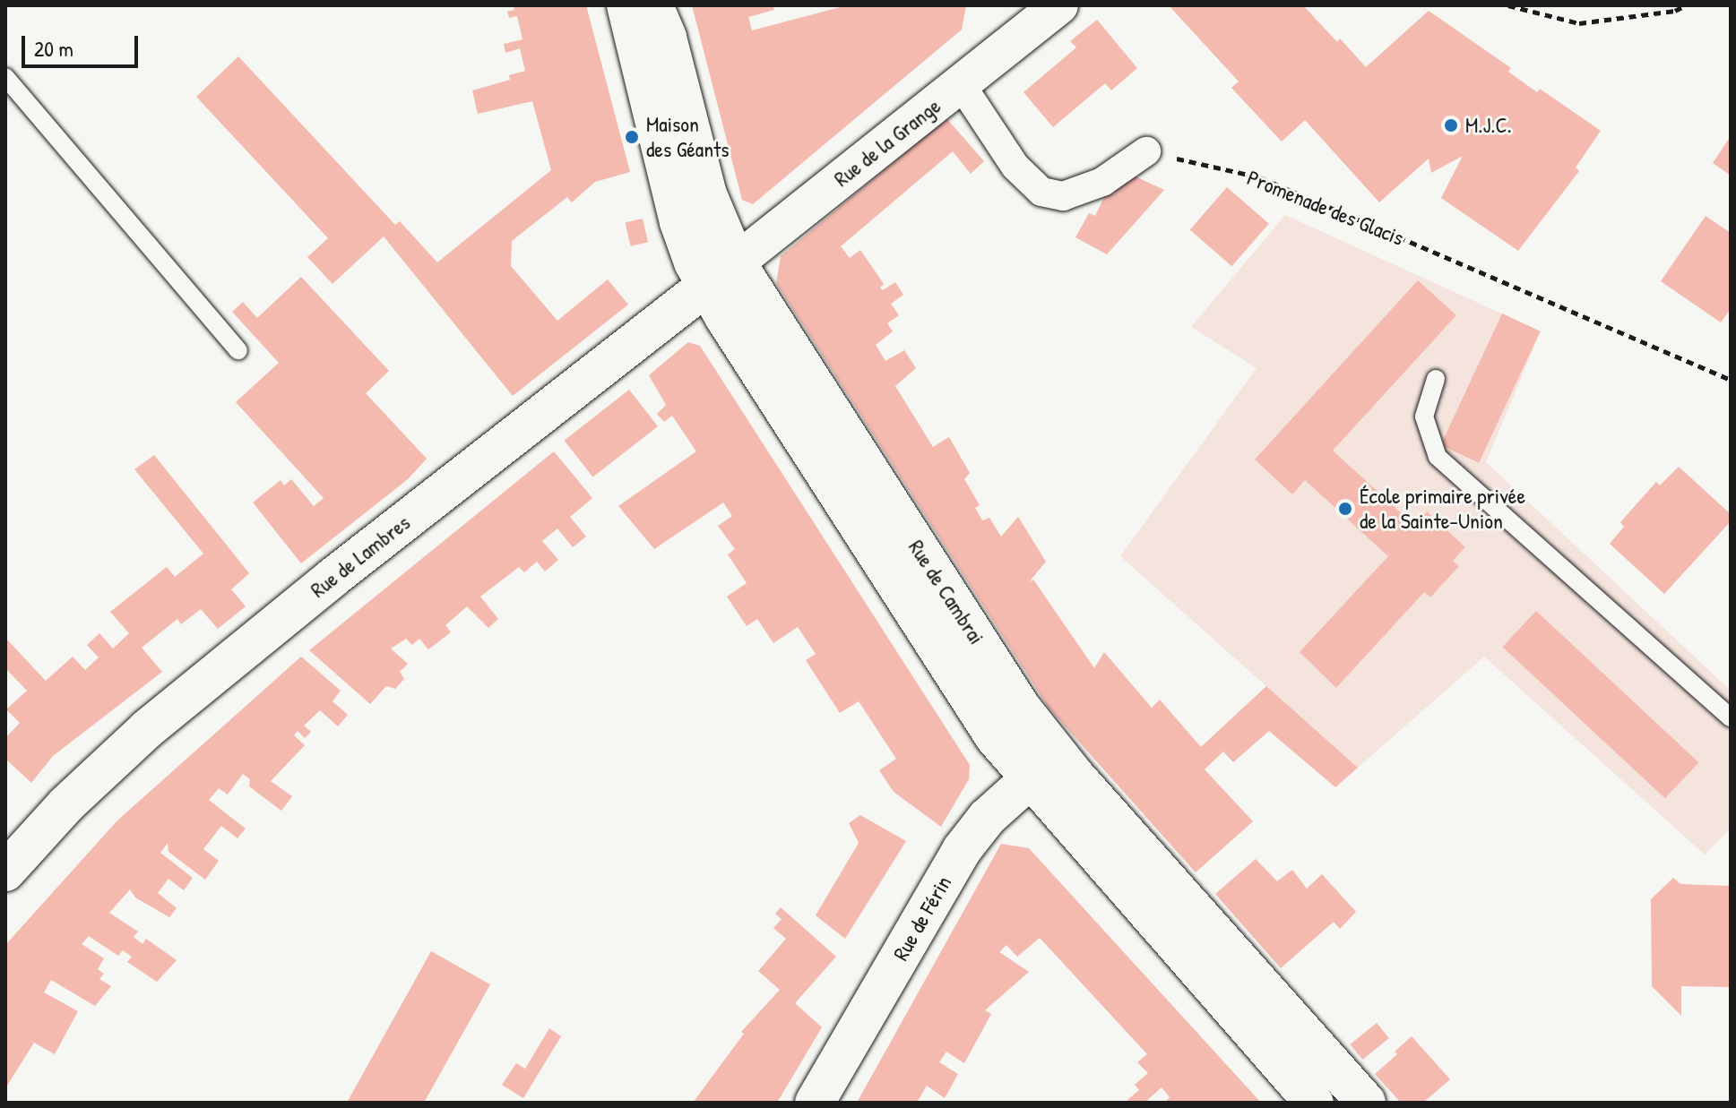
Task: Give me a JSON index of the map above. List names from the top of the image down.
{
  "streets": {
    "main road": ["Rue de Lambres", "Rue de Cambrai", "Rue de Férin"],
    "street": ["Rue de la Grange"],
    "path": ["Promenade des Glacis"]
  },
  "crossings": [
    ["Rue de la Grange", "Rue de Lambres"],
    ["Rue de la Grange", "Rue de Cambrai"],
    ["Rue de Lambres", "Rue de Cambrai"],
    ["Rue de Cambrai", "Rue de Férin"]
  ],
  "places": ["M.J.C.", "Maison des Géants", "École primaire privée de la Sainte-Union"],
  "scale_bar": "20 m"
}
